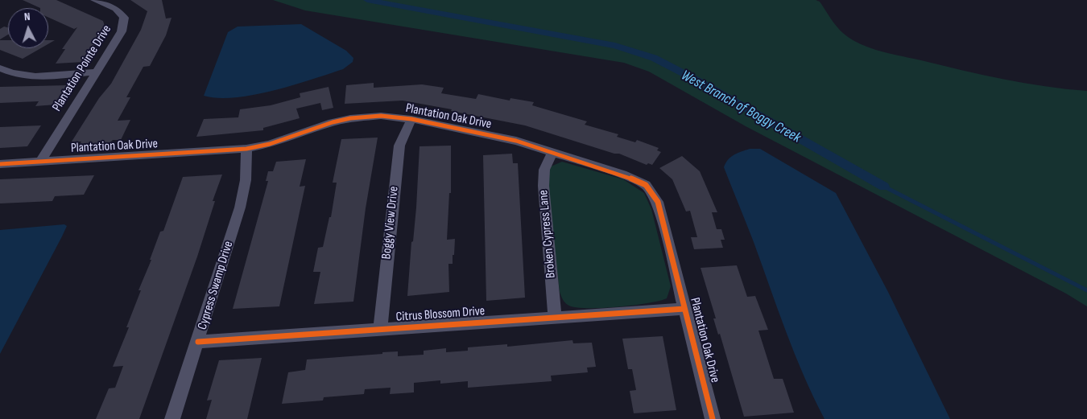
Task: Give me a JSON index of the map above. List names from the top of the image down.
{
  "streets": {
    "street": [
      "Plantation Pointe Drive",
      "Plantation Oak Drive",
      "Boggy View Drive",
      "Broken Cypress Lane",
      "Cypress Swamp Drive",
      "Citrus Blossom Drive"
    ]
  },
  "crossings": [
    ["Plantation Pointe Drive", "Plantation Oak Drive"],
    ["Plantation Oak Drive", "Boggy View Drive"],
    ["Plantation Oak Drive", "Broken Cypress Lane"],
    ["Plantation Oak Drive", "Cypress Swamp Drive"],
    ["Plantation Oak Drive", "Citrus Blossom Drive"],
    ["Boggy View Drive", "Citrus Blossom Drive"],
    ["Broken Cypress Lane", "Citrus Blossom Drive"],
    ["Cypress Swamp Drive", "Citrus Blossom Drive"]
  ],
  "water": ["West Branch of Boggy Creek"],
  "north": "top"
}
